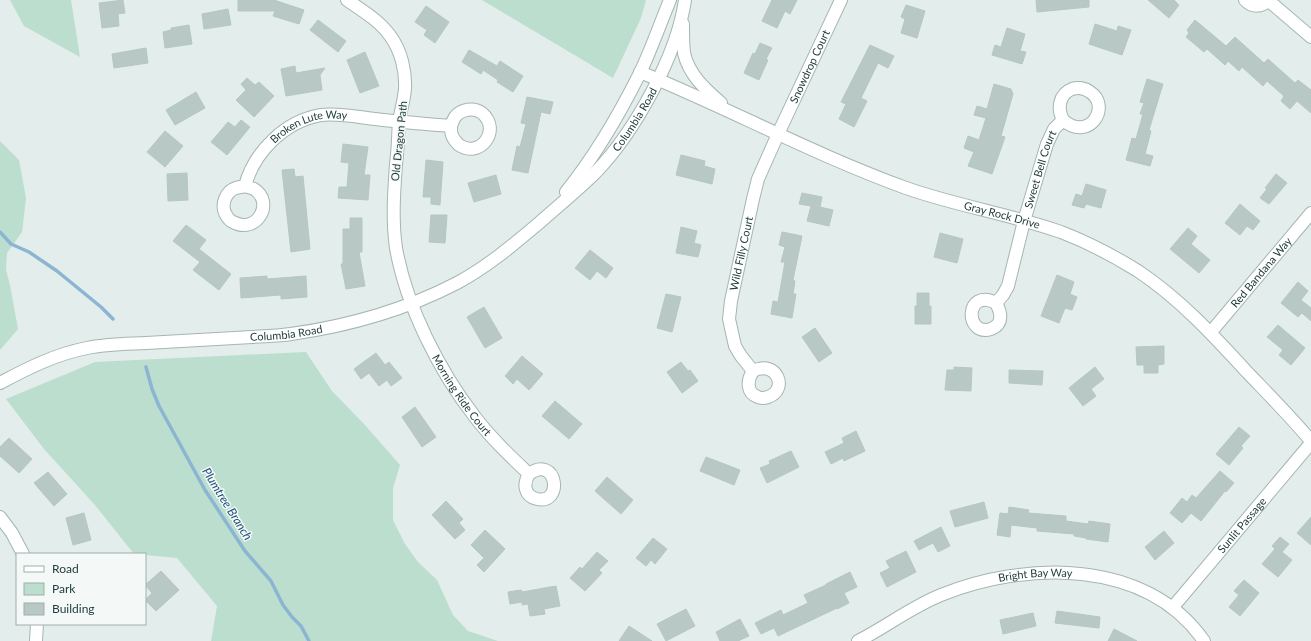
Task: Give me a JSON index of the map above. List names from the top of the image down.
{
  "streets": {
    "street": [
      "Snowdrop Court",
      "Columbia Road",
      "Broken Lute Way",
      "Old Dragon Path",
      "Sweet Bell Court",
      "Gray Rock Drive",
      "Wild Filly Court",
      "Red Bandana Way",
      "Morning Ride Court",
      "Sunlit Passage",
      "Bright Bay Way"
    ]
  },
  "crossings": [
    ["Snowdrop Court", "Gray Rock Drive"],
    ["Snowdrop Court", "Wild Filly Court"],
    ["Columbia Road", "Old Dragon Path"],
    ["Columbia Road", "Gray Rock Drive"],
    ["Columbia Road", "Morning Ride Court"],
    ["Broken Lute Way", "Old Dragon Path"],
    ["Old Dragon Path", "Morning Ride Court"],
    ["Sweet Bell Court", "Gray Rock Drive"],
    ["Gray Rock Drive", "Wild Filly Court"],
    ["Gray Rock Drive", "Red Bandana Way"],
    ["Gray Rock Drive", "Sunlit Passage"],
    ["Sunlit Passage", "Bright Bay Way"]
  ],
  "water": ["Plumtree Branch"],
  "legend": ["Road", "Park", "Building"]
}
